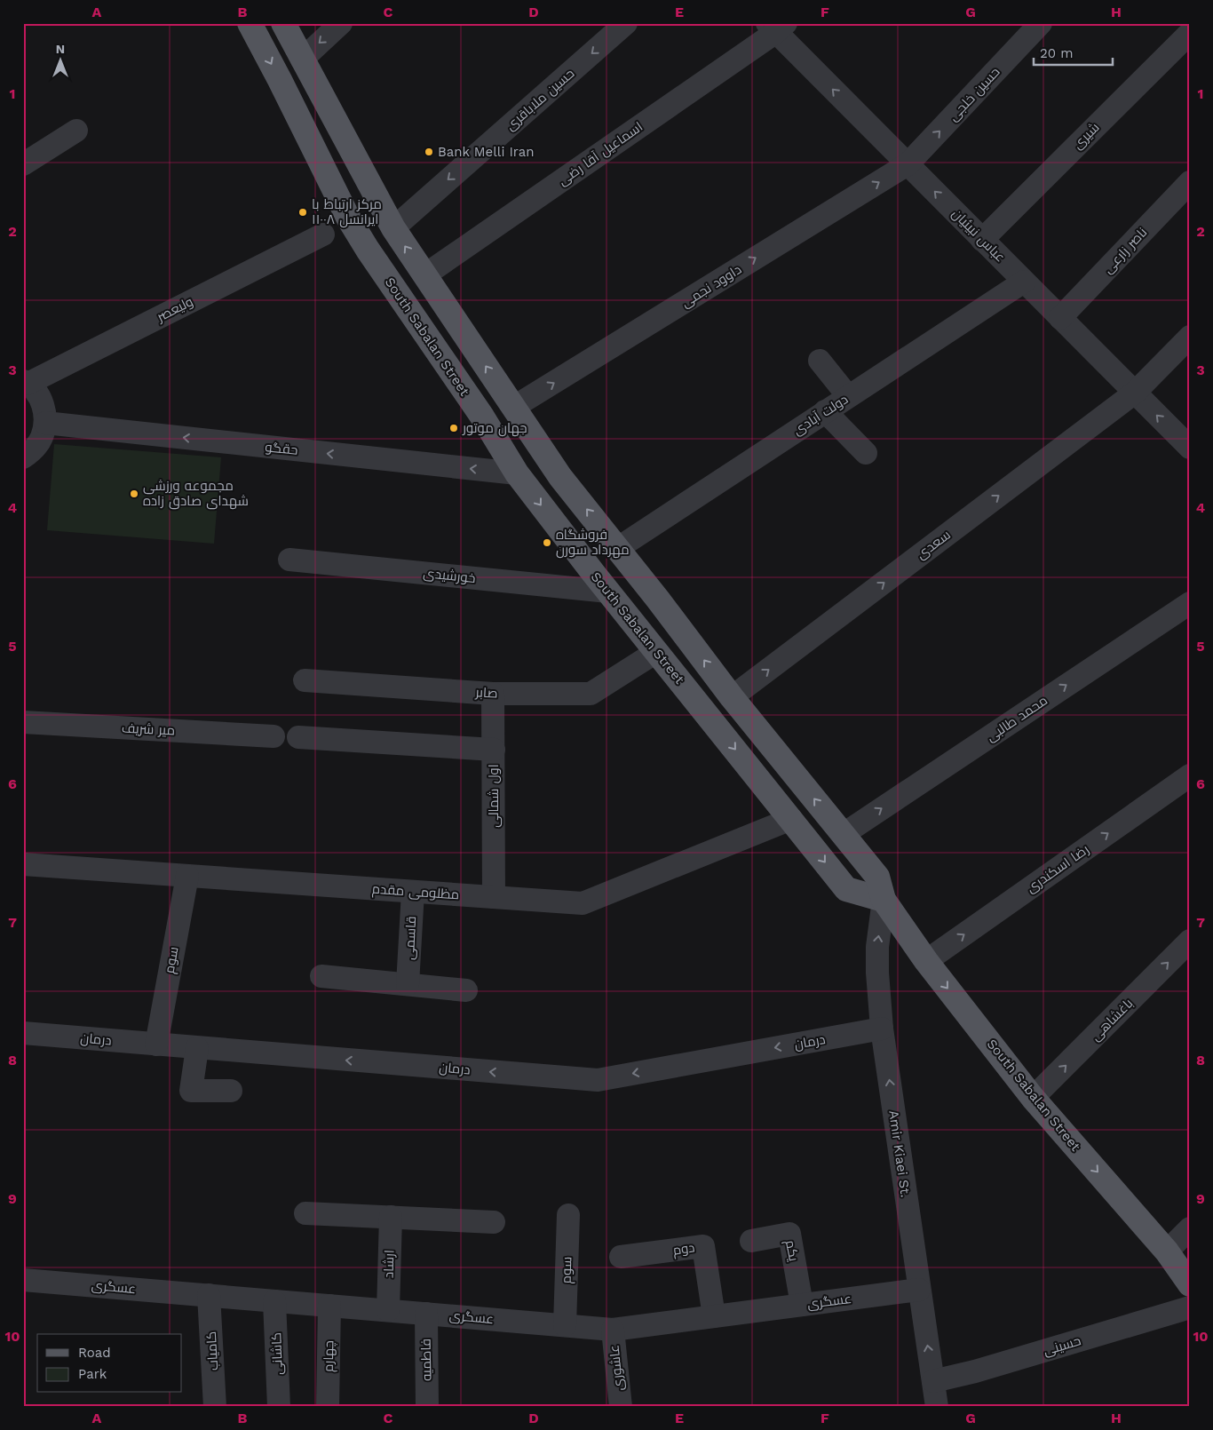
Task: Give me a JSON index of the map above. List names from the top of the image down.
{
  "streets": {
    "main road": ["South Sabalan Street"],
    "street": [
      "حسین خلجی",
      "حسین ملاباقری",
      "شیری",
      "اسماعیل آقا رضی",
      "عباس نبیئیان",
      "ناصر زارعی",
      "داوود نجمی",
      "ولیعصر",
      "دولت آبادی",
      "حقگو",
      "سعدی",
      "خورشیدی",
      "صابر",
      "محمد طالبی",
      "میر شریف",
      "اول شمالی",
      "رضا اسکندری",
      "مظلومی مقدم",
      "قاسمی",
      "سوم",
      "باغشاهی",
      "درمان",
      "Amir Kiaei St.",
      "دوم",
      "یکم",
      "ارشاد",
      "عسگری",
      "حسینی",
      "کامیاب",
      "کاشانی",
      "چهارم",
      "فاطمیه",
      "عاشوری"
    ]
  },
  "crossings": [
    ["حسین خلجی", "عباس نبیئیان"],
    ["حسین خلجی", "داوود نجمی"],
    ["حسین ملاباقری", "South Sabalan Street"],
    ["شیری", "عباس نبیئیان"],
    ["اسماعیل آقا رضی", "عباس نبیئیان"],
    ["اسماعیل آقا رضی", "South Sabalan Street"],
    ["عباس نبیئیان", "ناصر زارعی"],
    ["عباس نبیئیان", "داوود نجمی"],
    ["عباس نبیئیان", "دولت آبادی"],
    ["عباس نبیئیان", "سعدی"],
    ["داوود نجمی", "South Sabalan Street"],
    ["South Sabalan Street", "دولت آبادی"],
    ["South Sabalan Street", "حقگو"],
    ["South Sabalan Street", "سعدی"],
    ["South Sabalan Street", "خورشیدی"],
    ["South Sabalan Street", "صابر"],
    ["South Sabalan Street", "محمد طالبی"],
    ["South Sabalan Street", "رضا اسکندری"],
    ["South Sabalan Street", "مظلومی مقدم"],
    ["South Sabalan Street", "باغشاهی"],
    ["South Sabalan Street", "Amir Kiaei St."],
    ["صابر", "اول شمالی"],
    ["اول شمالی", "مظلومی مقدم"],
    ["مظلومی مقدم", "قاسمی"],
    ["مظلومی مقدم", "سوم"],
    ["سوم", "درمان"],
    ["سوم", "عسگری"],
    ["درمان", "Amir Kiaei St."],
    ["Amir Kiaei St.", "عسگری"],
    ["Amir Kiaei St.", "حسینی"],
    ["دوم", "عسگری"],
    ["یکم", "عسگری"],
    ["ارشاد", "عسگری"],
    ["عسگری", "کامیاب"],
    ["عسگری", "کاشانی"],
    ["عسگری", "چهارم"],
    ["عسگری", "فاطمیه"],
    ["عسگری", "عاشوری"]
  ],
  "one_way": [
    "حسین خلجی",
    "حسین ملاباقری",
    "عباس نبیئیان",
    "داوود نجمی",
    "حقگو",
    "سعدی",
    "محمد طالبی",
    "رضا اسکندری",
    "باغشاهی",
    "Amir Kiaei St."
  ],
  "places": [
    "Bank Melli Iran",
    "مرکز ارتباط با ایرانسل ۱۱۰۰۸",
    "جهان موتور",
    "مجموعه ورزشی شهدای صادق زاده",
    "فروشگاه مهرداد سورن"
  ],
  "legend": ["Road", "Park"],
  "scale_bar": "20 m",
  "north": "top",
  "grid": {
    "columns": [
      "A",
      "B",
      "C",
      "D",
      "E",
      "F",
      "G",
      "H"
    ],
    "rows": [
      "1",
      "2",
      "3",
      "4",
      "5",
      "6",
      "7",
      "8",
      "9",
      "10"
    ]
  }
}
